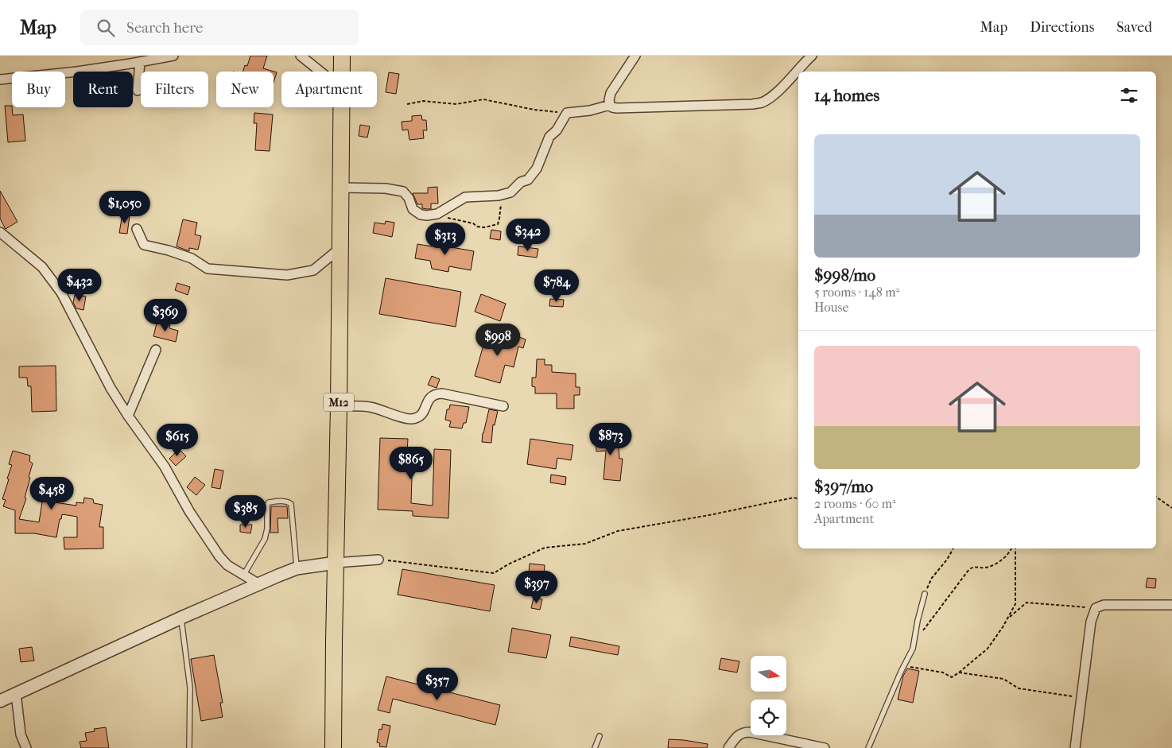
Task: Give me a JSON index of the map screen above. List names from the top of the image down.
{
  "streets": {
    "highway": ["M12"]
  },
  "north": "right",
  "page": {
    "header": "Map",
    "search": "Search here",
    "nav": ["Map", "Directions", "Saved"],
    "chip": [
      "Buy",
      "Rent",
      "Filters",
      "New",
      "Apartment"
    ],
    "heading": "14 homes",
    "list": [
      {
        "name": "$998/mo",
        "note": "5 rooms · 148 m² · House"
      },
      {
        "name": "$397/mo",
        "note": "2 rooms · 60 m² · Apartment"
      }
    ],
    "price": [
      "$1,050",
      "$342",
      "$313",
      "$432",
      "$784",
      "$369",
      "$998",
      "$873",
      "$615",
      "$865",
      "$458",
      "$385",
      "$397",
      "$357"
    ]
  }
}
